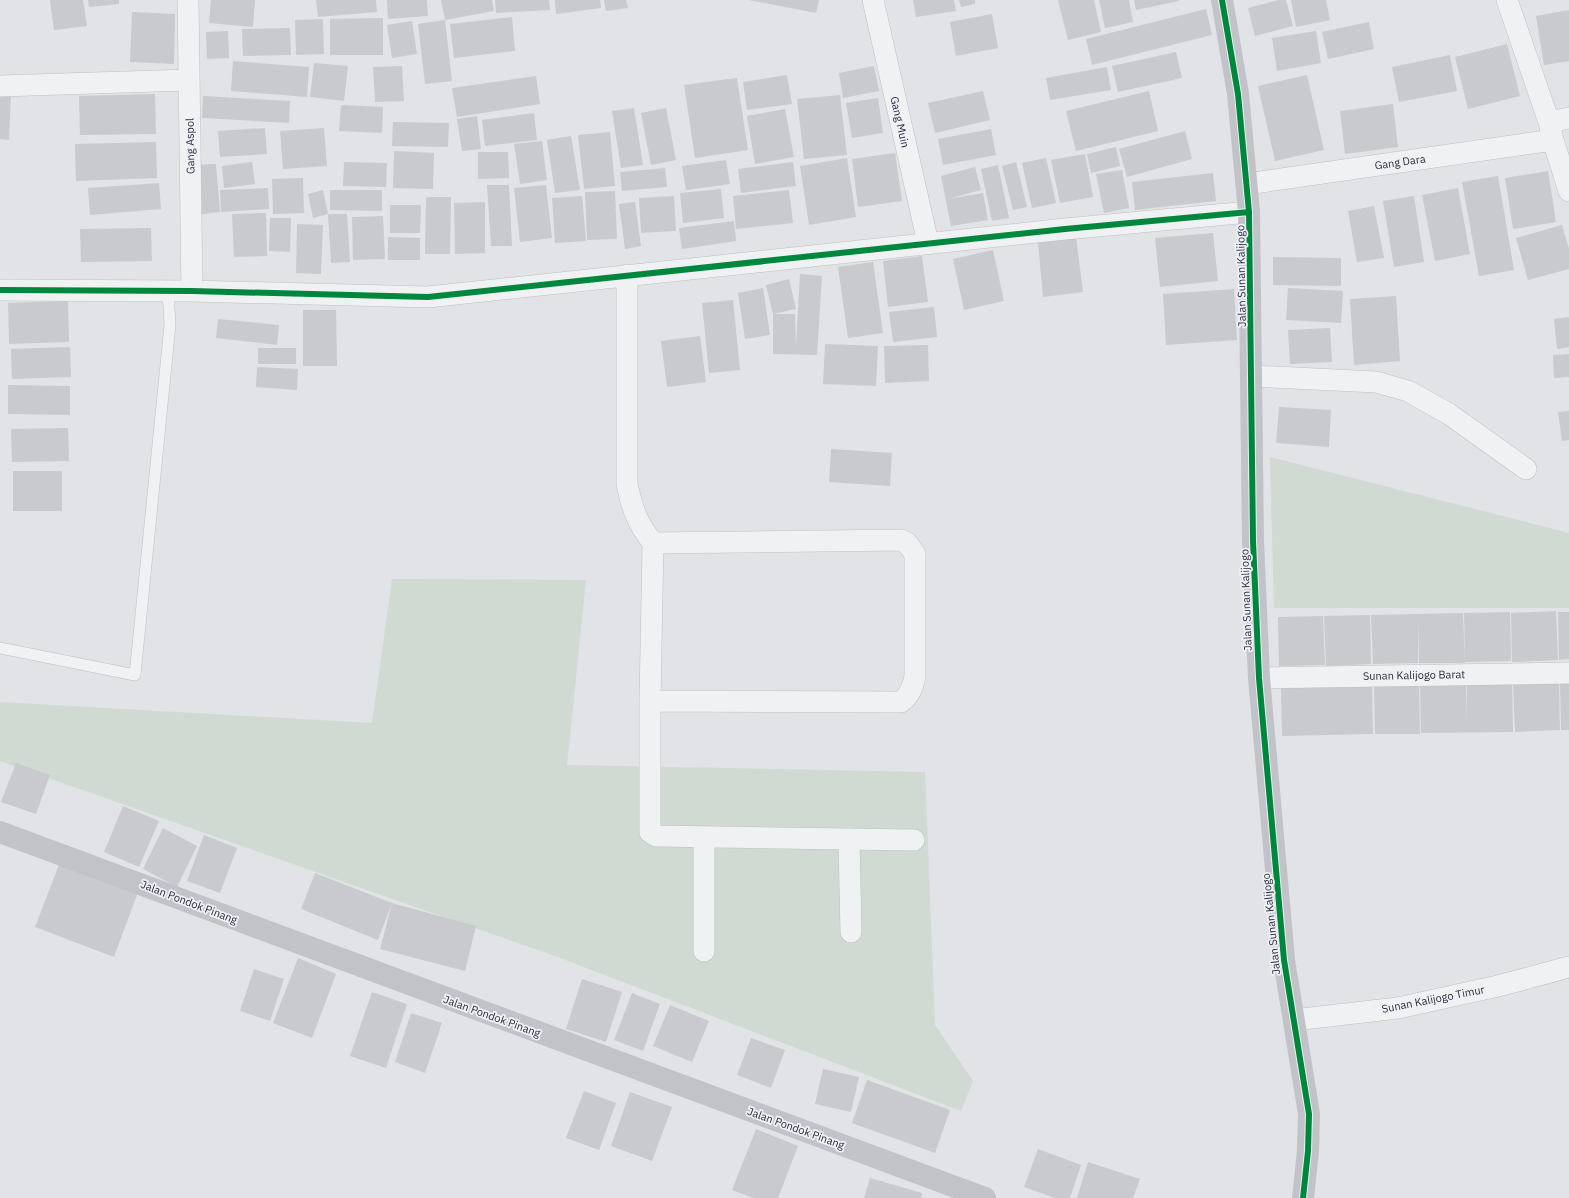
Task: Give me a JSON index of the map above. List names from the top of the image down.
{
  "streets": {
    "street": [
      "Gang Muin",
      "Gang Aspol",
      "Gang Dara",
      "Jalan Sunan Kalijogo",
      "Sunan Kalijogo Barat",
      "Jalan Pondok Pinang",
      "Sunan Kalijogo Timur"
    ]
  },
  "crossings": [
    ["Gang Dara", "Jalan Sunan Kalijogo"],
    ["Jalan Sunan Kalijogo", "Sunan Kalijogo Barat"],
    ["Jalan Sunan Kalijogo", "Sunan Kalijogo Timur"]
  ]
}
